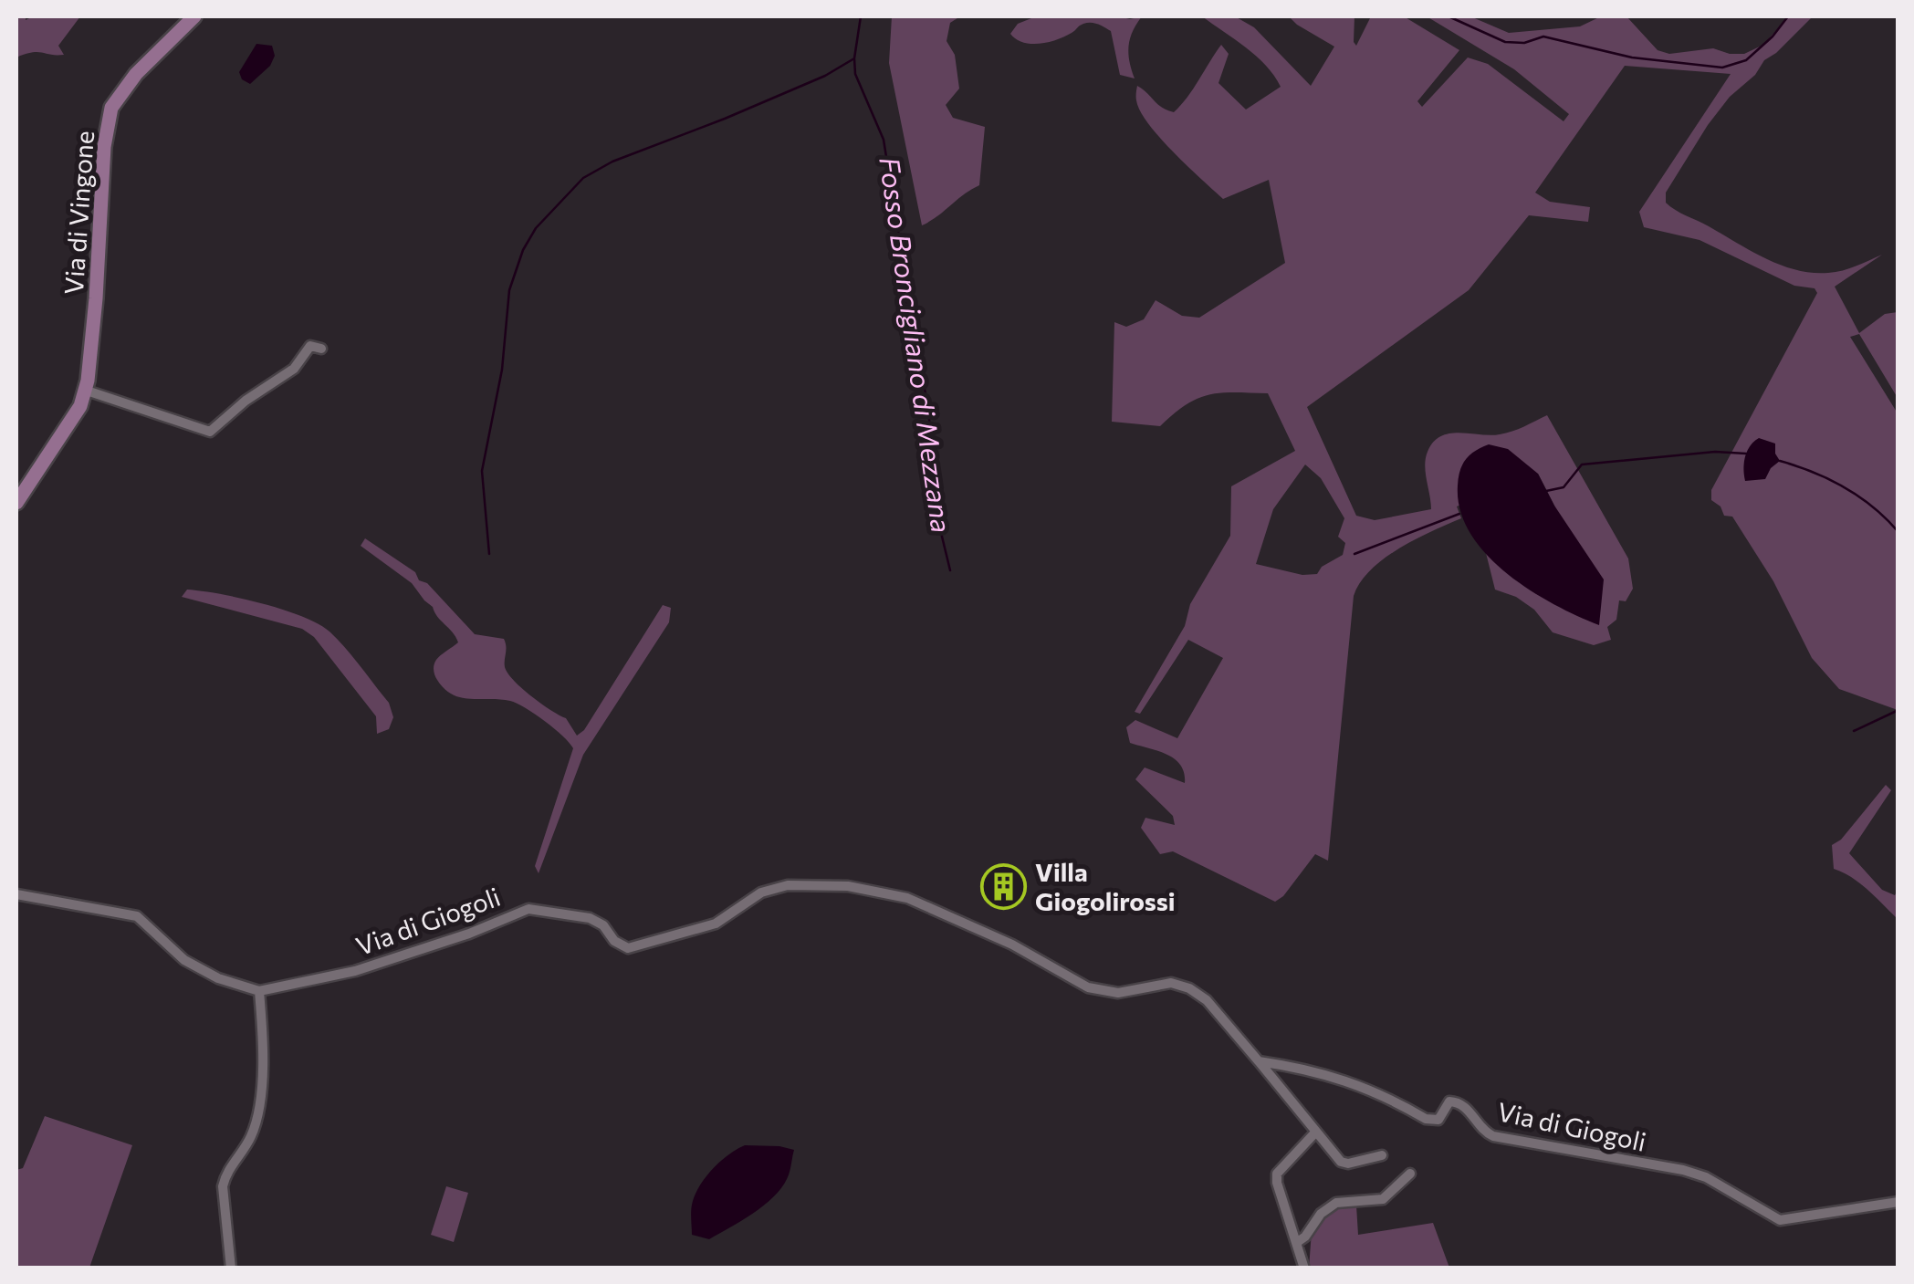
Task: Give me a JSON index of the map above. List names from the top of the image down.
{
  "streets": {
    "street": ["Via di Vingone", "Via di Giogoli"]
  },
  "water": ["Fosso Broncigliano di Mezzana"],
  "places": {
    "building": ["Villa Giogolirossi"]
  }
}
